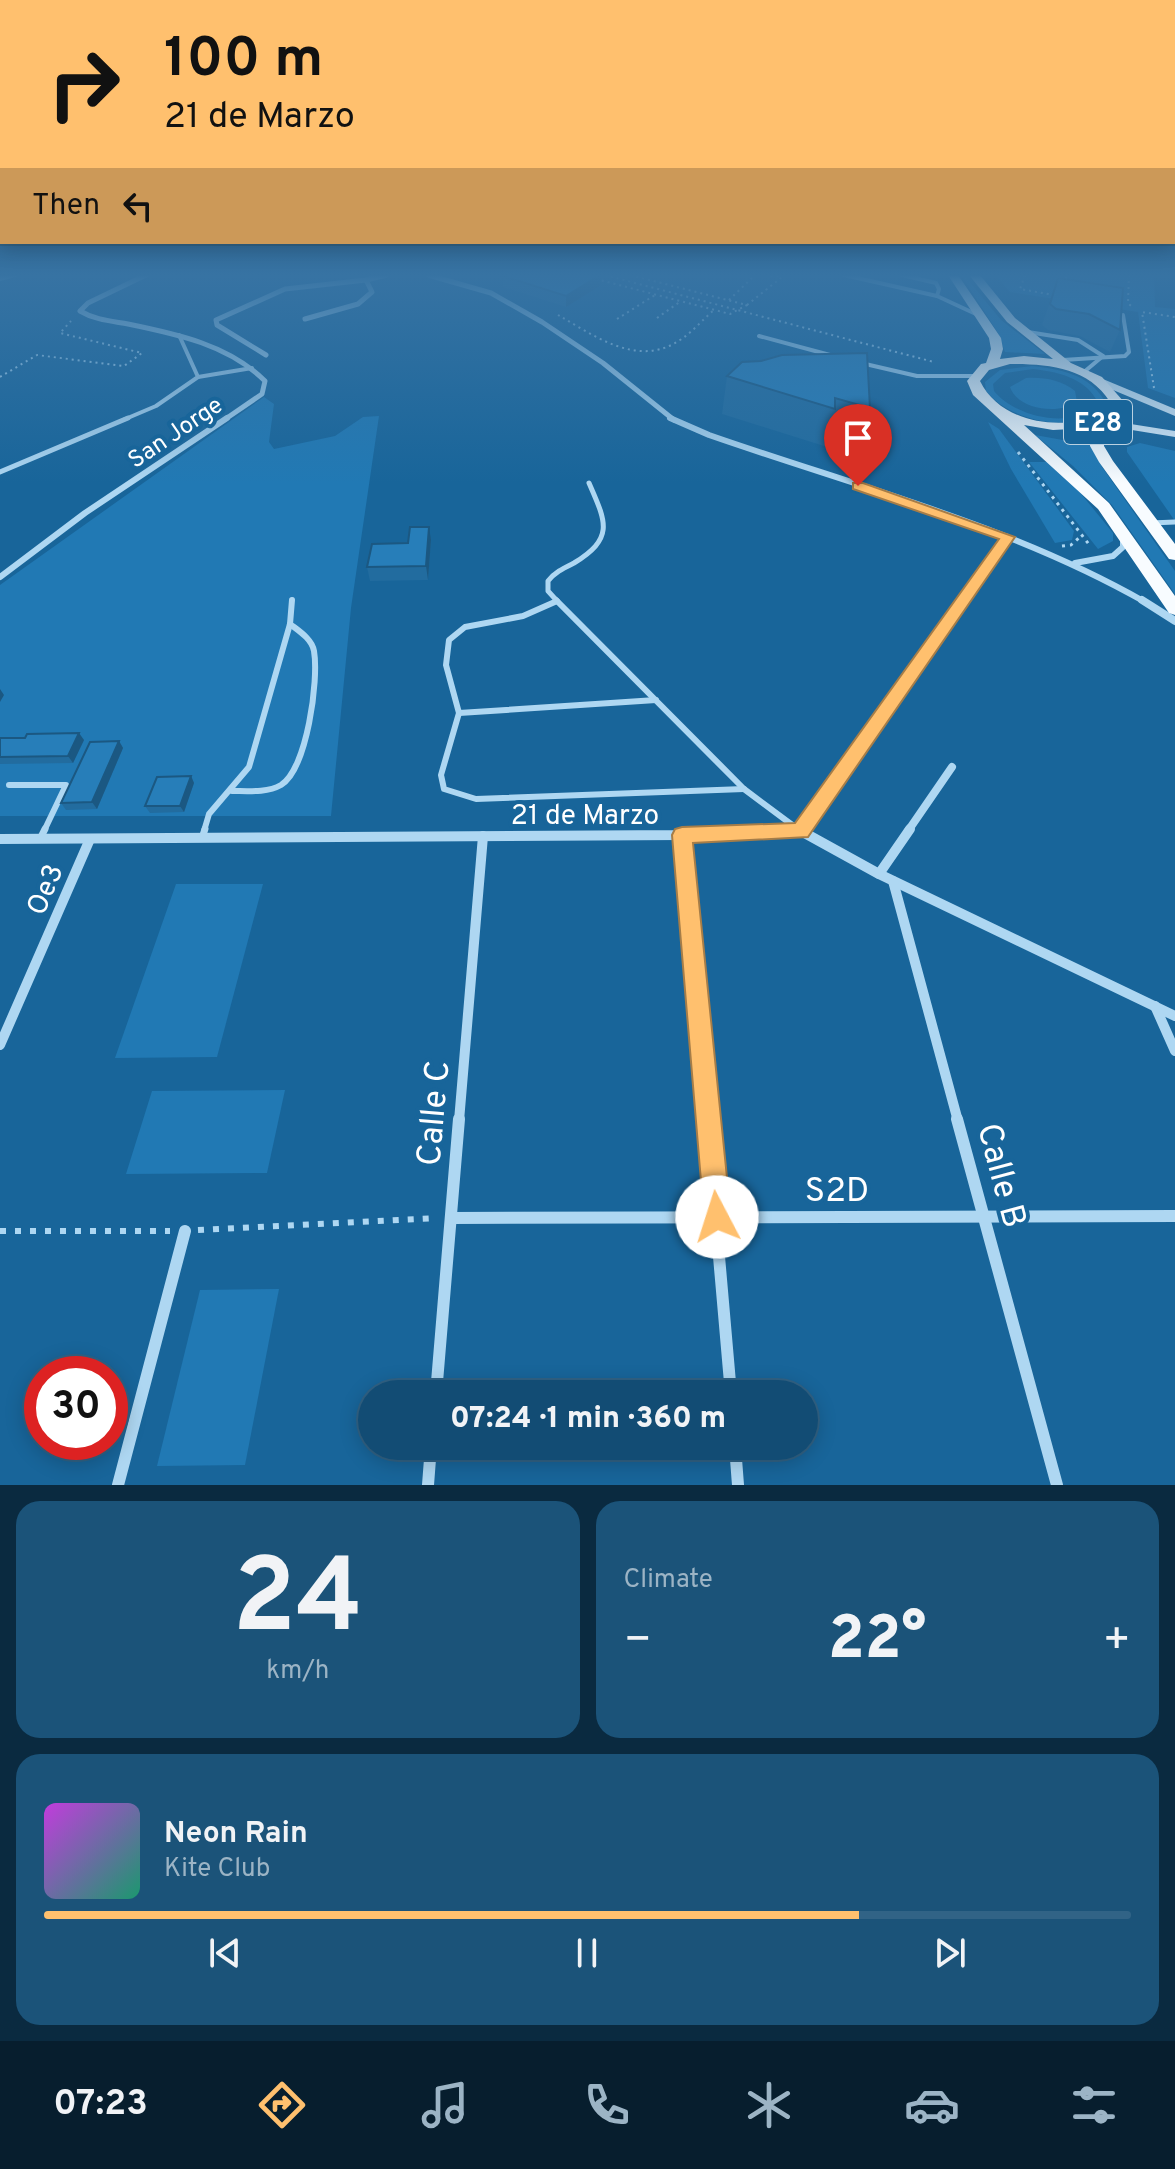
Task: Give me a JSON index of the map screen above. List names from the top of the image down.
{
  "streets": {
    "main road": ["E28"],
    "street": [
      "San Jorge",
      "21 de Marzo",
      "Oe3",
      "Calle C",
      "Calle B",
      "S2D"
    ]
  },
  "crossings": [
    ["21 de Marzo", "Oe3"],
    ["21 de Marzo", "Calle C"],
    ["Calle C", "S2D"],
    ["Calle B", "S2D"]
  ],
  "page": {
    "turn": ["100 m", "21 de Marzo"],
    "then": "Then",
    "limit": "30",
    "trip": "07:24 · 1 min · 360 m",
    "tile": [
      ["24", "km/h"],
      "Climate"
    ],
    "heat": ["−", "22°", "+"],
    "song": ["Neon Rain", "Kite Club"],
    "tabs": "07:23"
  }
}
